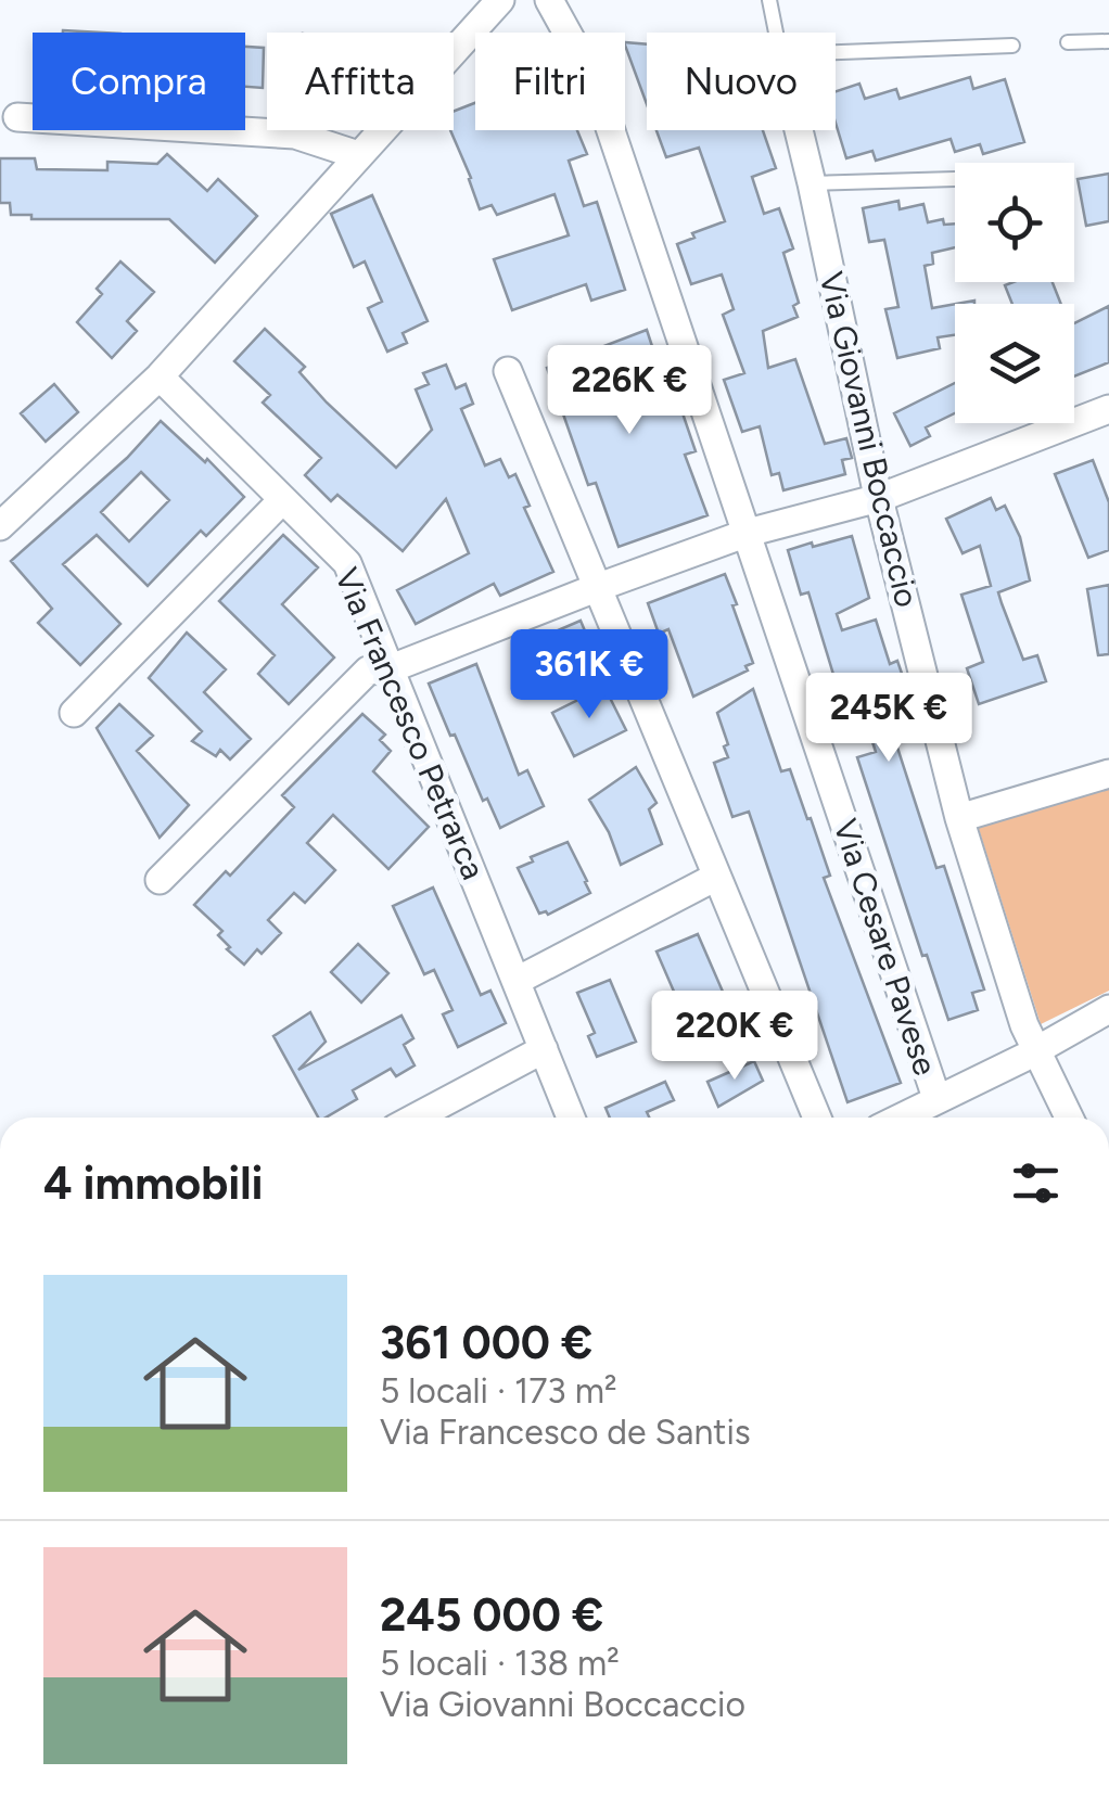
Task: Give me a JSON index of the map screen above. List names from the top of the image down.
{
  "streets": {
    "street": ["Via Giovanni Boccaccio", "Via Francesco Petrarca", "Via Cesare Pavese"]
  },
  "page": {
    "chip": [
      "Compra",
      "Affitta",
      "Filtri",
      "Nuovo"
    ],
    "price": [
      "226K €",
      "361K €",
      "245K €",
      "220K €"
    ],
    "heading": "4 immobili",
    "list": [
      {
        "name": "361 000 €",
        "note": "5 locali · 173 m² · Via Francesco de Santis"
      },
      {
        "name": "245 000 €",
        "note": "5 locali · 138 m² · Via Giovanni Boccaccio"
      }
    ]
  }
}
